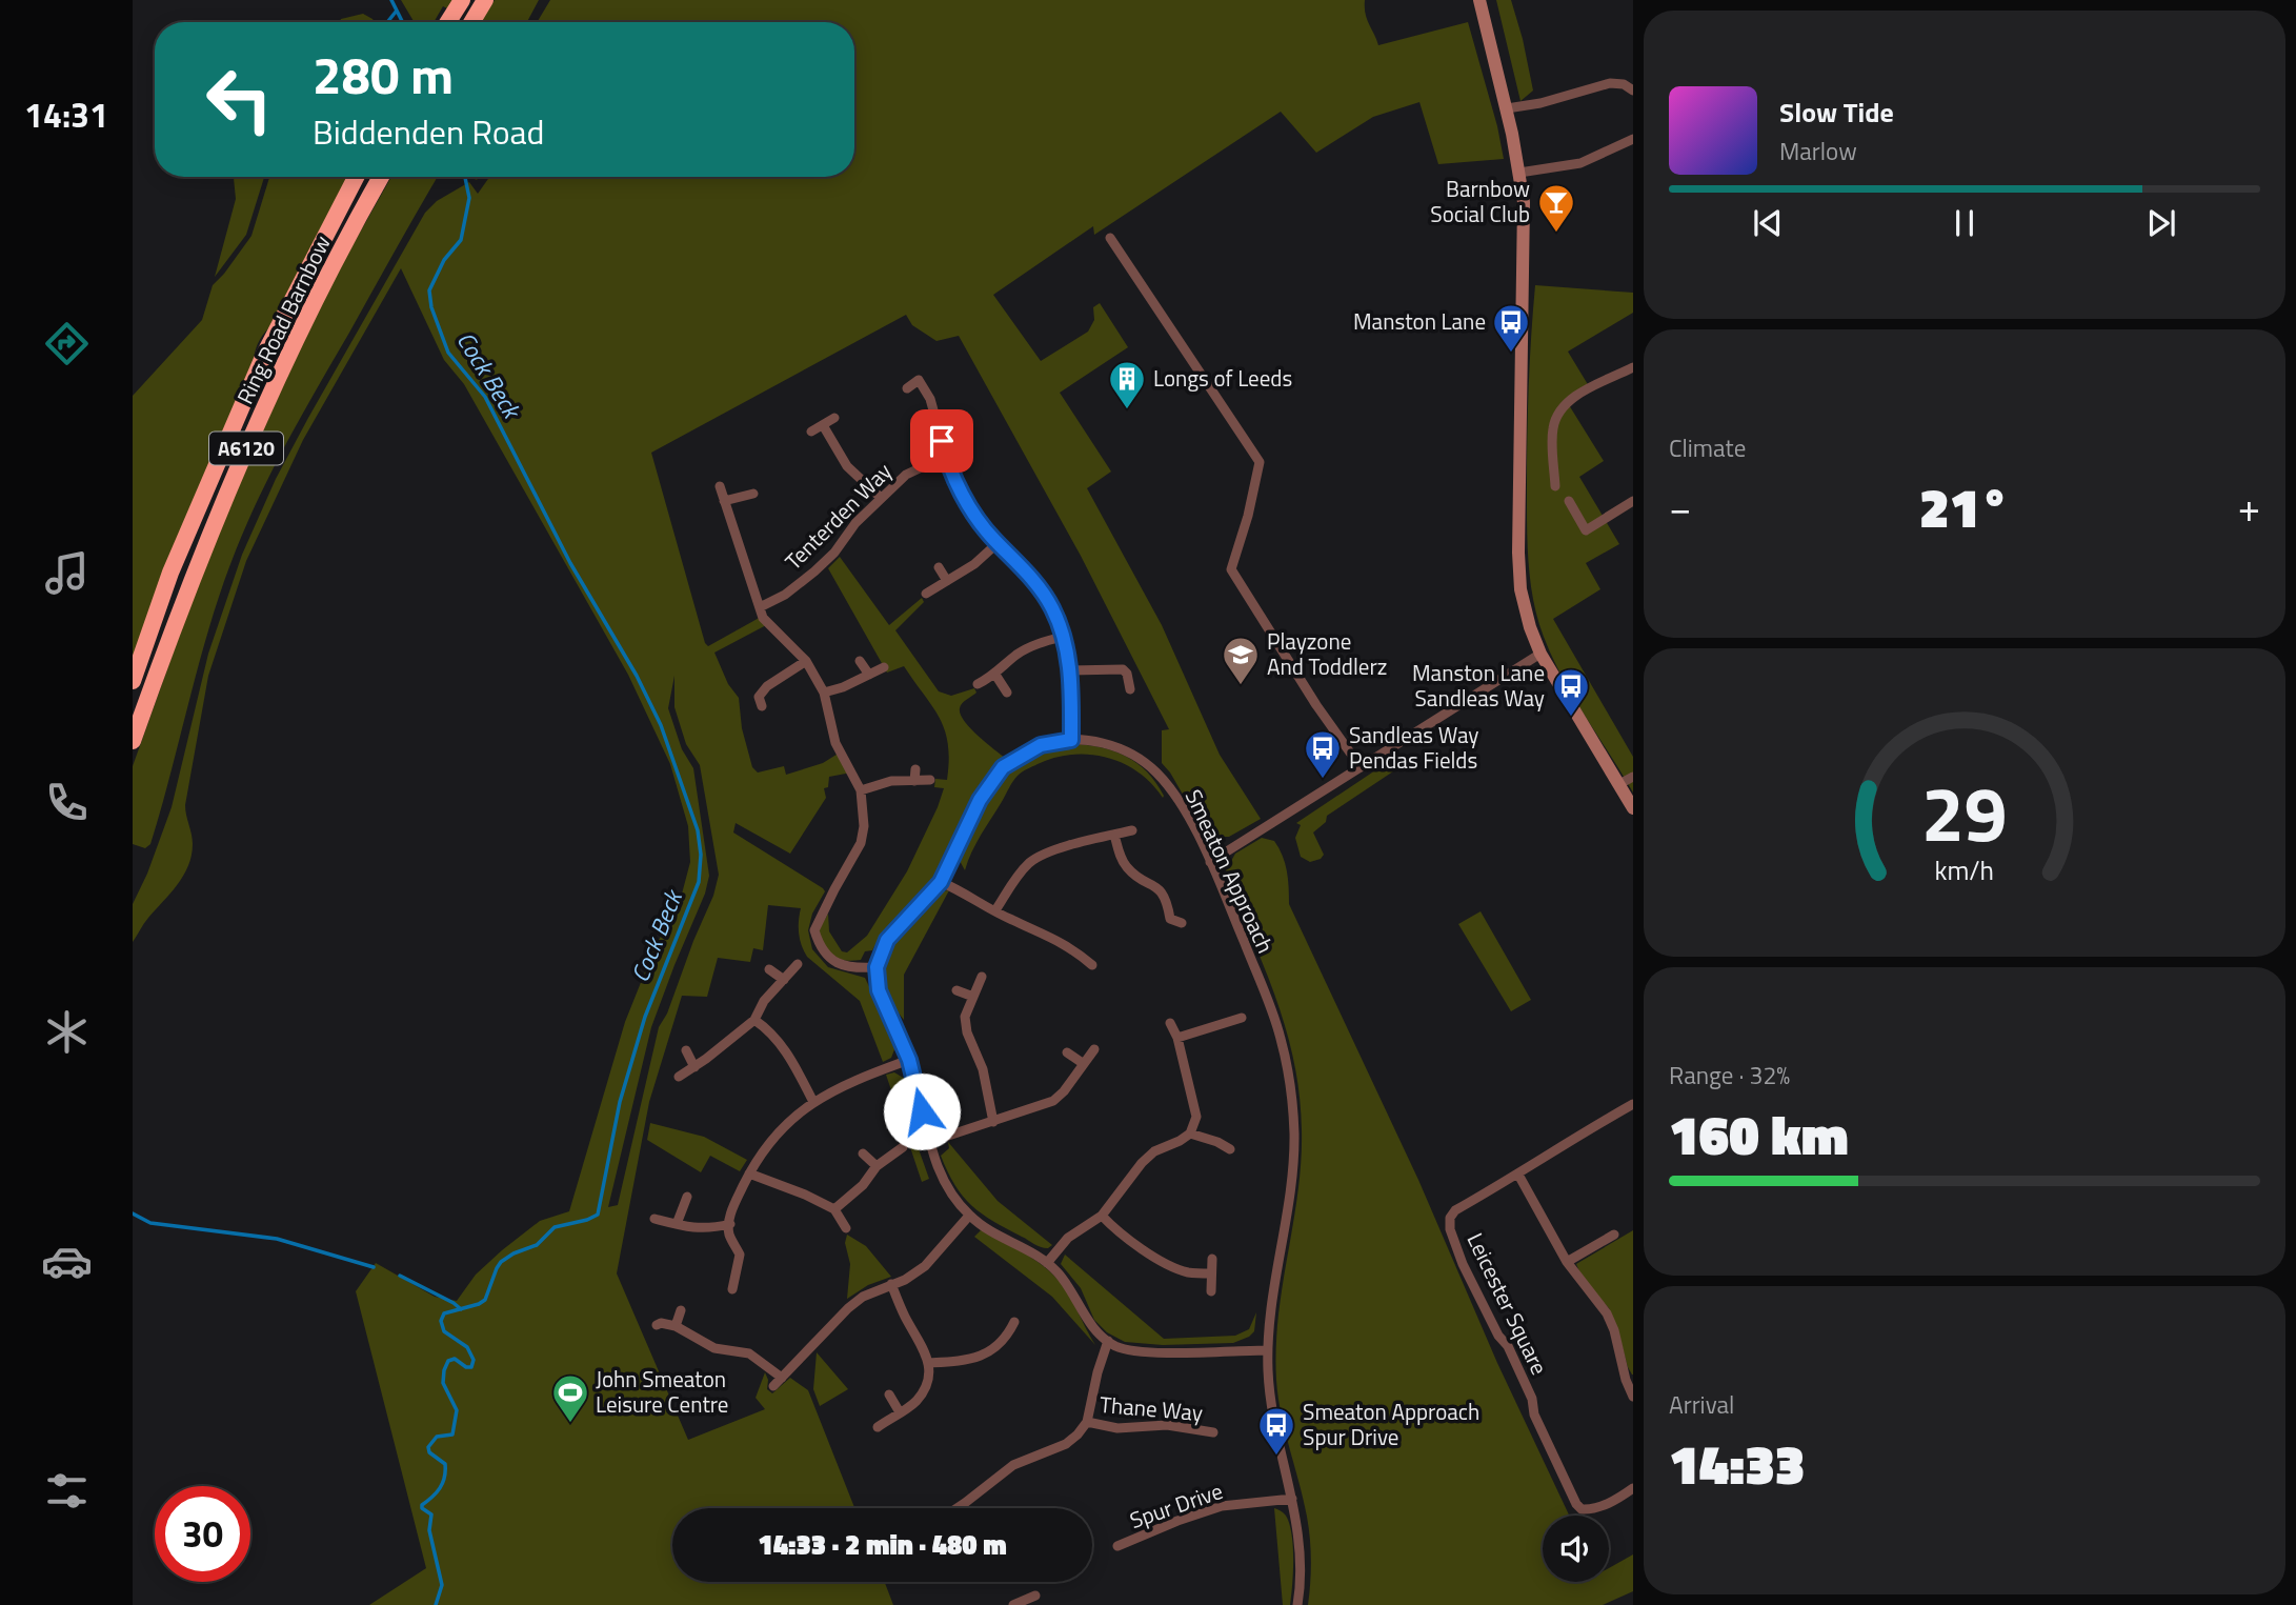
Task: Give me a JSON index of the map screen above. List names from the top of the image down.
{
  "streets": {
    "highway": ["Ring Road Barnbow", "A6120"],
    "street": [
      "Tenterden Way",
      "Smeaton Approach",
      "Leicester Square",
      "Thane Way",
      "Spur Drive"
    ]
  },
  "crossings": [
    ["Smeaton Approach", "Spur Drive"]
  ],
  "water": ["Cock Beck"],
  "places": {
    "bar": ["Barnbow Social Club"],
    "bus stop": [
      "Manston Lane",
      "Manston Lane Sandleas Way",
      "Sandleas Way Pendas Fields",
      "Smeaton Approach Spur Drive"
    ],
    "building": ["Longs of Leeds"],
    "school or university": ["Playzone And Toddlerz"],
    "sports": ["John Smeaton Leisure Centre"]
  },
  "page": {
    "tabs": "14:31",
    "turn": ["280 m", "Biddenden Road"],
    "song": ["Slow Tide", "Marlow"],
    "tile": [
      "Climate",
      ["Range · 32%", "160 km"],
      ["Arrival", "14:33"]
    ],
    "heat": ["−", "21°", "+"],
    "limit": "30",
    "trip": "14:33 · 2 min · 480 m",
    "gauge": ["29", "km/h"]
  }
}
